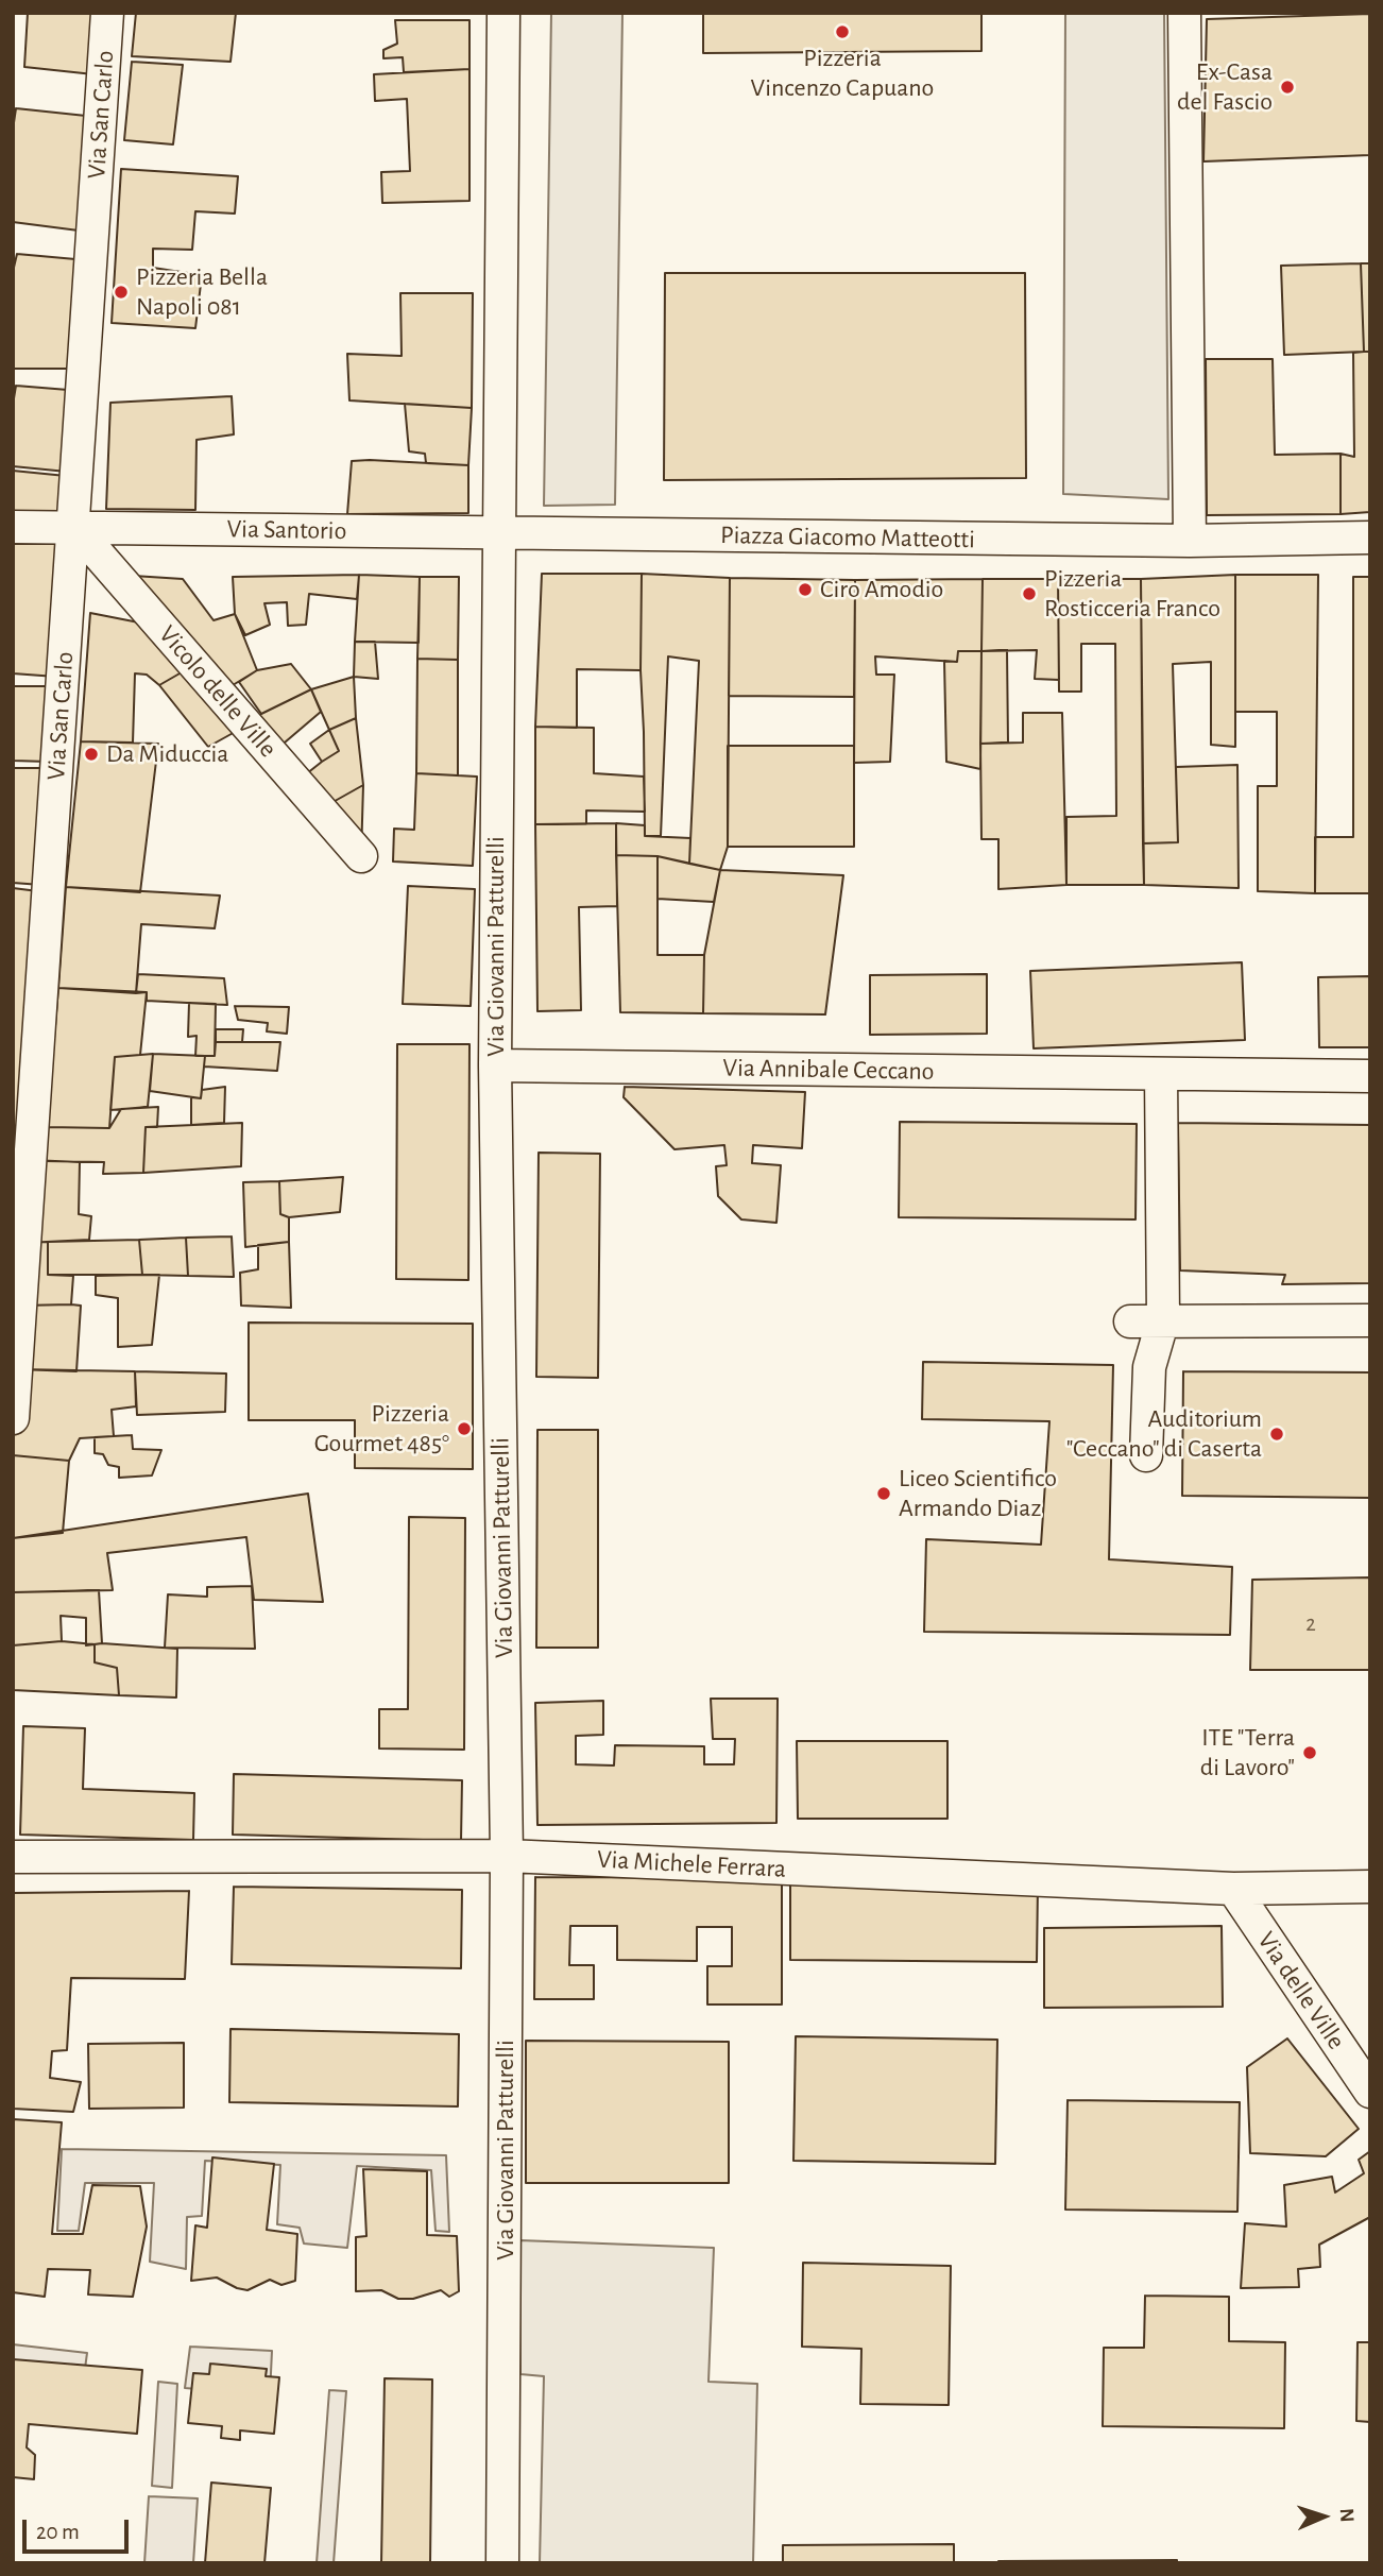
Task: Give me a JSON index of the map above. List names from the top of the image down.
{
  "streets": {
    "street": [
      "Via San Carlo",
      "Via Santorio",
      "Piazza Giacomo Matteotti",
      "Vicolo delle Ville",
      "Via Giovanni Patturelli",
      "Via Annibale Ceccano",
      "Via Michele Ferrara",
      "Via delle Ville"
    ]
  },
  "crossings": [
    ["Via San Carlo", "Via Santorio"],
    ["Via San Carlo", "Vicolo delle Ville"],
    ["Via Santorio", "Piazza Giacomo Matteotti"],
    ["Via Santorio", "Vicolo delle Ville"],
    ["Via Santorio", "Via Giovanni Patturelli"],
    ["Piazza Giacomo Matteotti", "Via Giovanni Patturelli"],
    ["Via Giovanni Patturelli", "Via Annibale Ceccano"],
    ["Via Giovanni Patturelli", "Via Michele Ferrara"],
    ["Via Michele Ferrara", "Via delle Ville"]
  ],
  "places": [
    "Pizzeria Vincenzo Capuano",
    "Ex-Casa del Fascio",
    "Pizzeria Bella Napoli 081",
    "Ciro Amodio",
    "Pizzeria Rosticceria Franco",
    "Da Miduccia",
    "Pizzeria Gourmet 485°",
    "Auditorium \"Ceccano\" di Caserta",
    "Liceo Scientifico Armando Diaz",
    "ITE \"Terra di Lavoro\""
  ],
  "house_numbers": ["2"],
  "scale_bar": "20 m",
  "north": "right"
}
